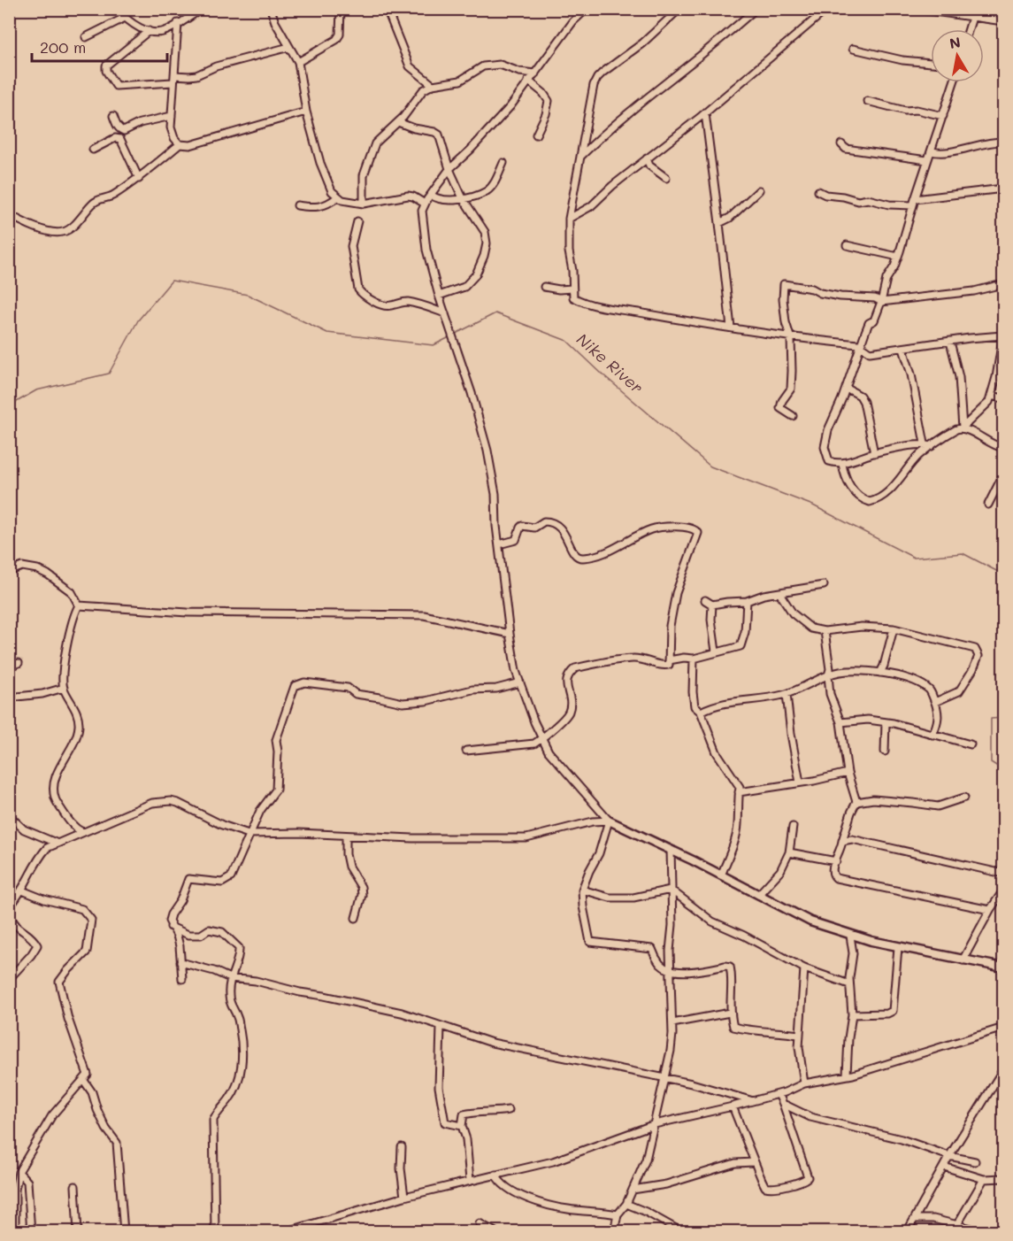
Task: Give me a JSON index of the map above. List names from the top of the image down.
{
  "water": ["Nike River"],
  "scale_bar": "200 m",
  "north": "top"
}
